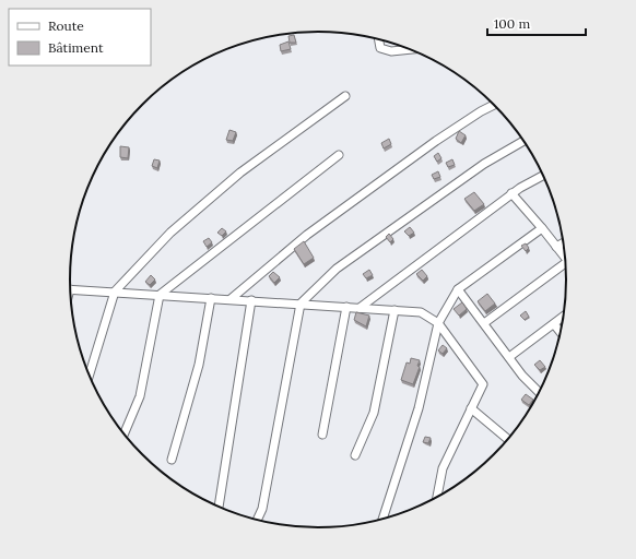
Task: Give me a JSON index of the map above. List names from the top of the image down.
{
  "legend": ["Route", "Bâtiment"],
  "scale_bar": "100 m"
}
